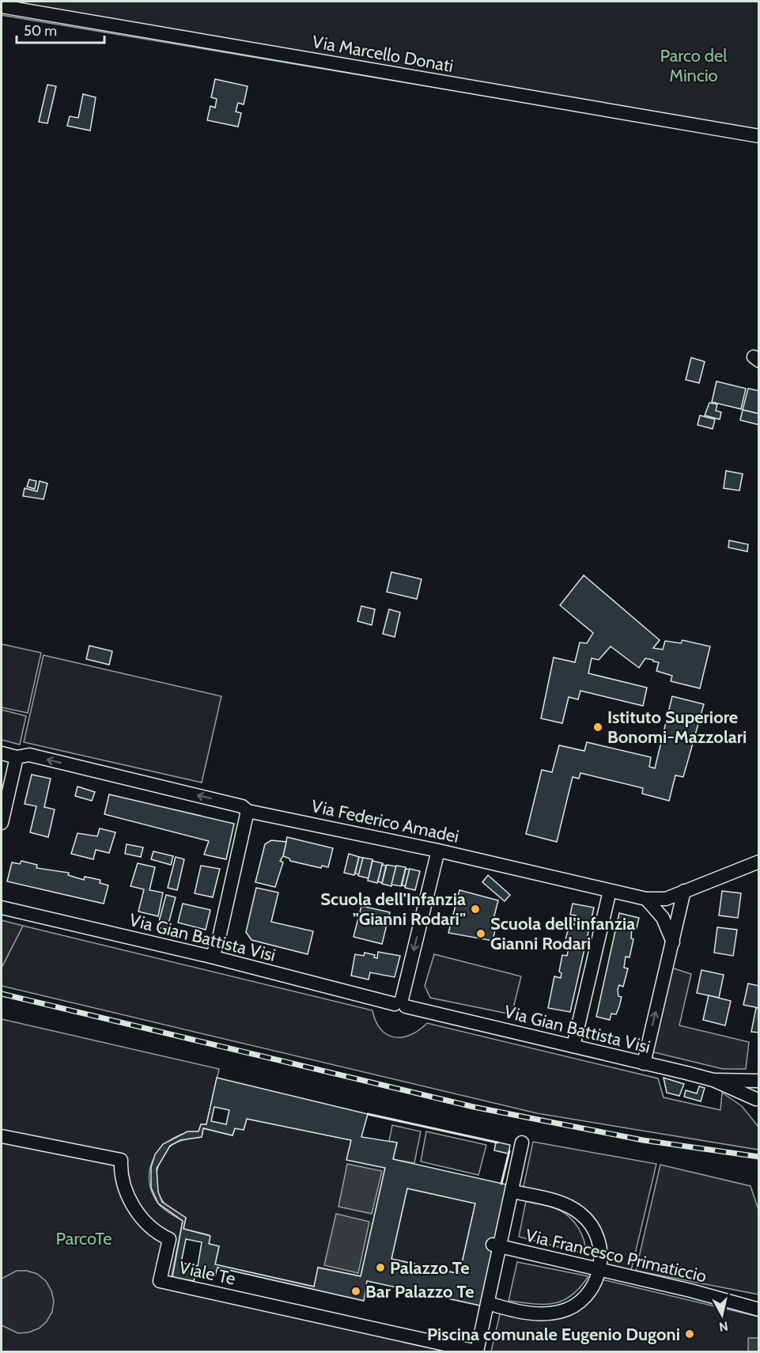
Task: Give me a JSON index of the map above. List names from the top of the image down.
{
  "streets": {
    "street": [
      "Via Marcello Donati",
      "Via Federico Amadei",
      "Via Gian Battista Visi",
      "Via Francesco Primaticcio",
      "Viale Te"
    ]
  },
  "crossings": [
    ["Via Francesco Primaticcio", "Viale Te"]
  ],
  "parks": ["Parco del Mincio", "ParcoTe"],
  "places": [
    "Istituto Superiore Bonomi-Mazzolari",
    "Scuola dell'Infanzia \"Gianni Rodari\"",
    "Scuola dell'infanzia Gianni Rodari",
    "Palazzo Te",
    "Bar Palazzo Te",
    "Piscina comunale Eugenio Dugoni"
  ],
  "scale_bar": "50 m",
  "north": "bottom"
}
